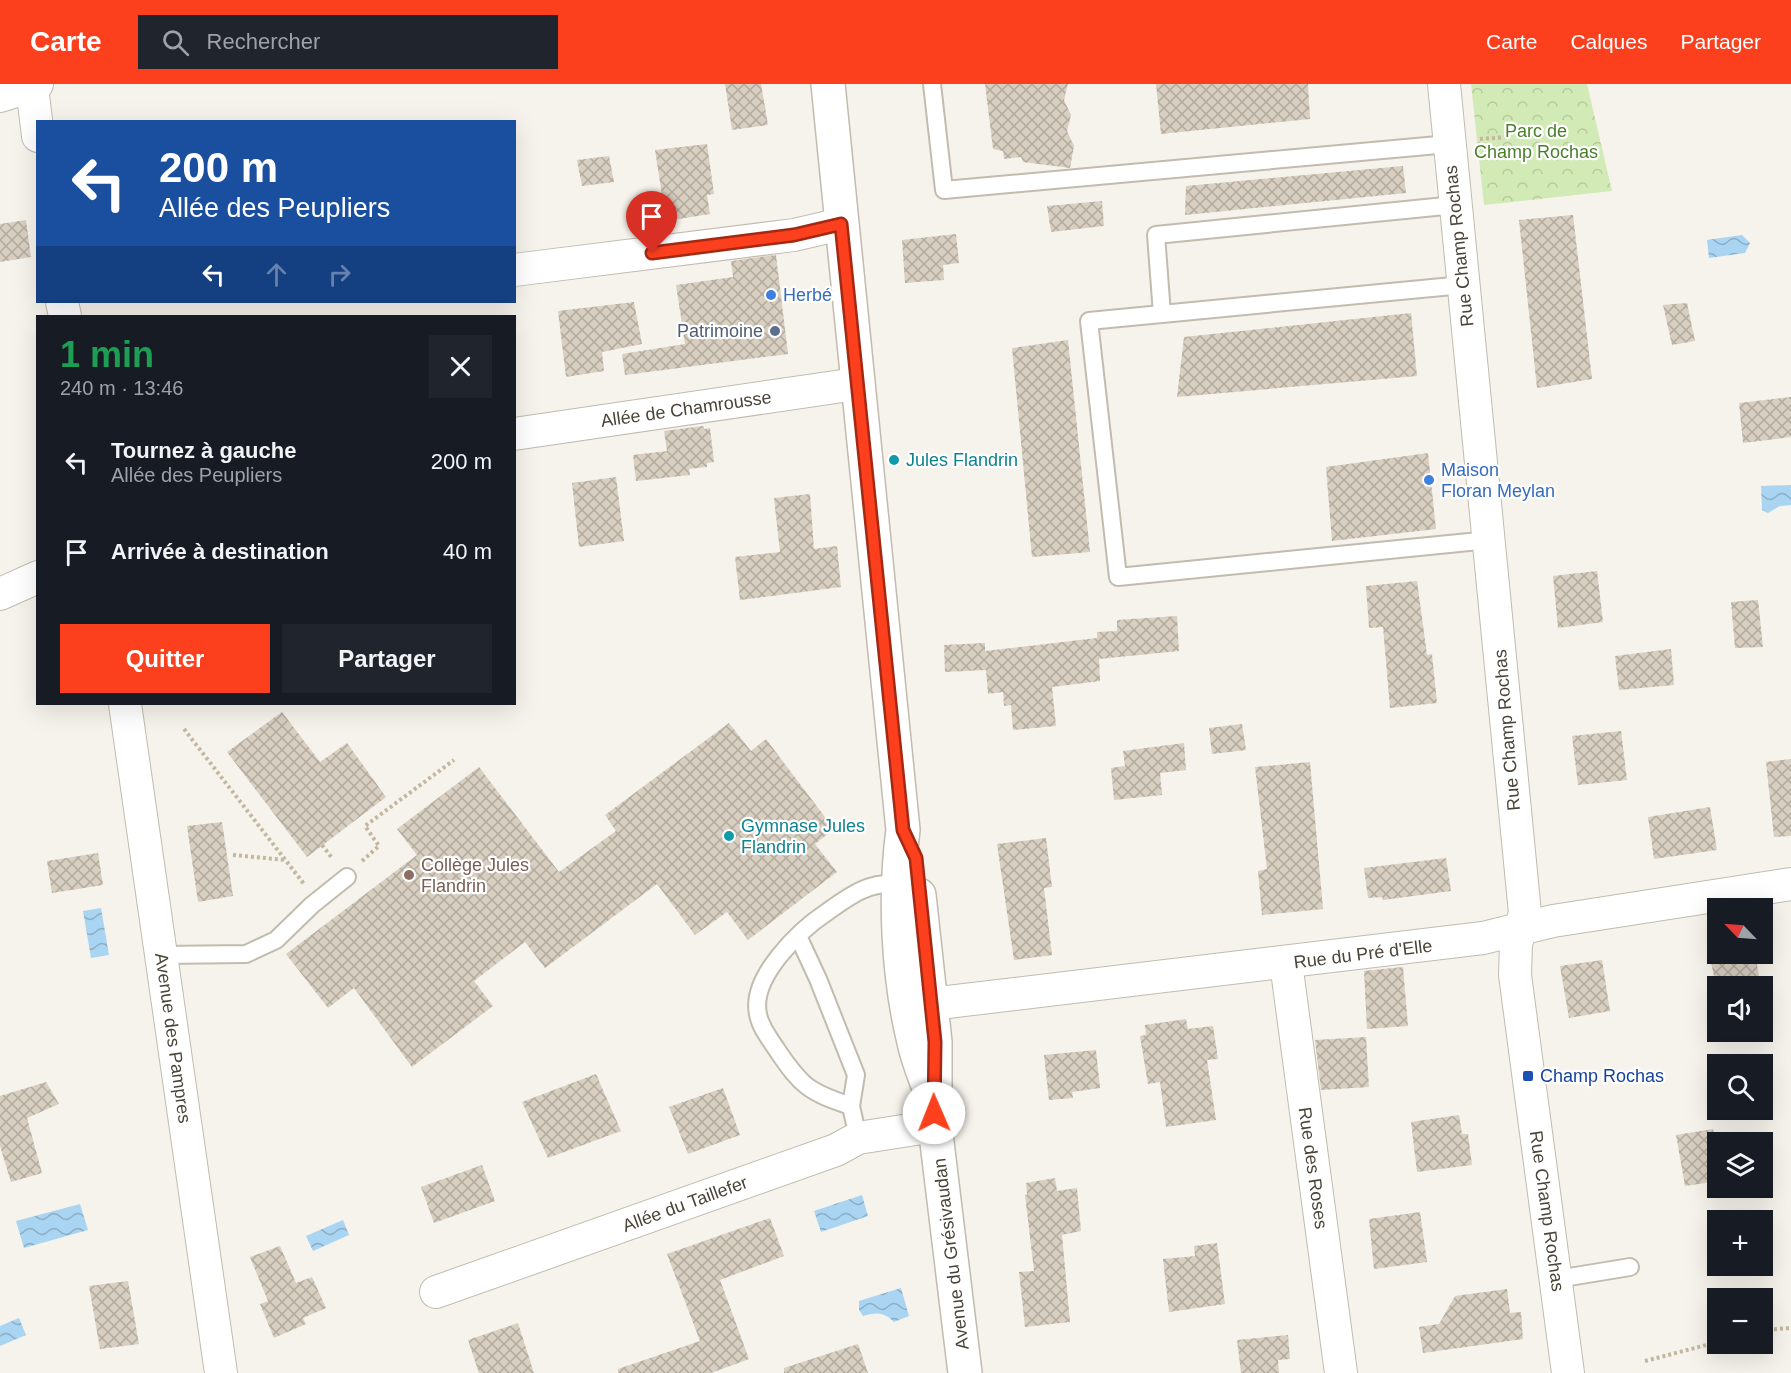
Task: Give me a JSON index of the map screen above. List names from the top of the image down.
{
  "streets": {
    "street": [
      "Rue Champ Rochas",
      "Allée de Chamrousse",
      "Rue du Pré d'Elle",
      "Avenue des Pampres",
      "Rue des Roses",
      "Allée du Taillefer",
      "Avenue du Grésivaudan"
    ]
  },
  "crossings": [
    ["Rue Champ Rochas", "Rue du Pré d'Elle"],
    ["Allée de Chamrousse", "Avenue du Grésivaudan"],
    ["Rue du Pré d'Elle", "Rue des Roses"],
    ["Rue du Pré d'Elle", "Avenue du Grésivaudan"],
    ["Allée du Taillefer", "Avenue du Grésivaudan"]
  ],
  "parks": ["Parc de Champ Rochas"],
  "places": {
    "other": [
      "Herbé",
      "Patrimoine",
      "Jules Flandrin",
      "Maison Floran Meylan",
      "Gymnase Jules Flandrin",
      "Collège Jules Flandrin"
    ],
    "transit": ["Champ Rochas"]
  },
  "north": "top left",
  "page": {
    "header": "Carte",
    "search": "Rechercher",
    "nav": ["Carte", "Calques", "Partager"],
    "turn": ["200 m", "Allée des Peupliers"],
    "heading": ["1 min", "240 m · 13:46"],
    "list": [
      {
        "name": "Tournez à gauche",
        "note": "Allée des Peupliers",
        "value": "200 m"
      },
      {
        "name": "Arrivée à destination",
        "value": "40 m"
      }
    ],
    "buttons": ["Quitter", "Partager"],
    "map_buttons": ["+", "−"]
  }
}
